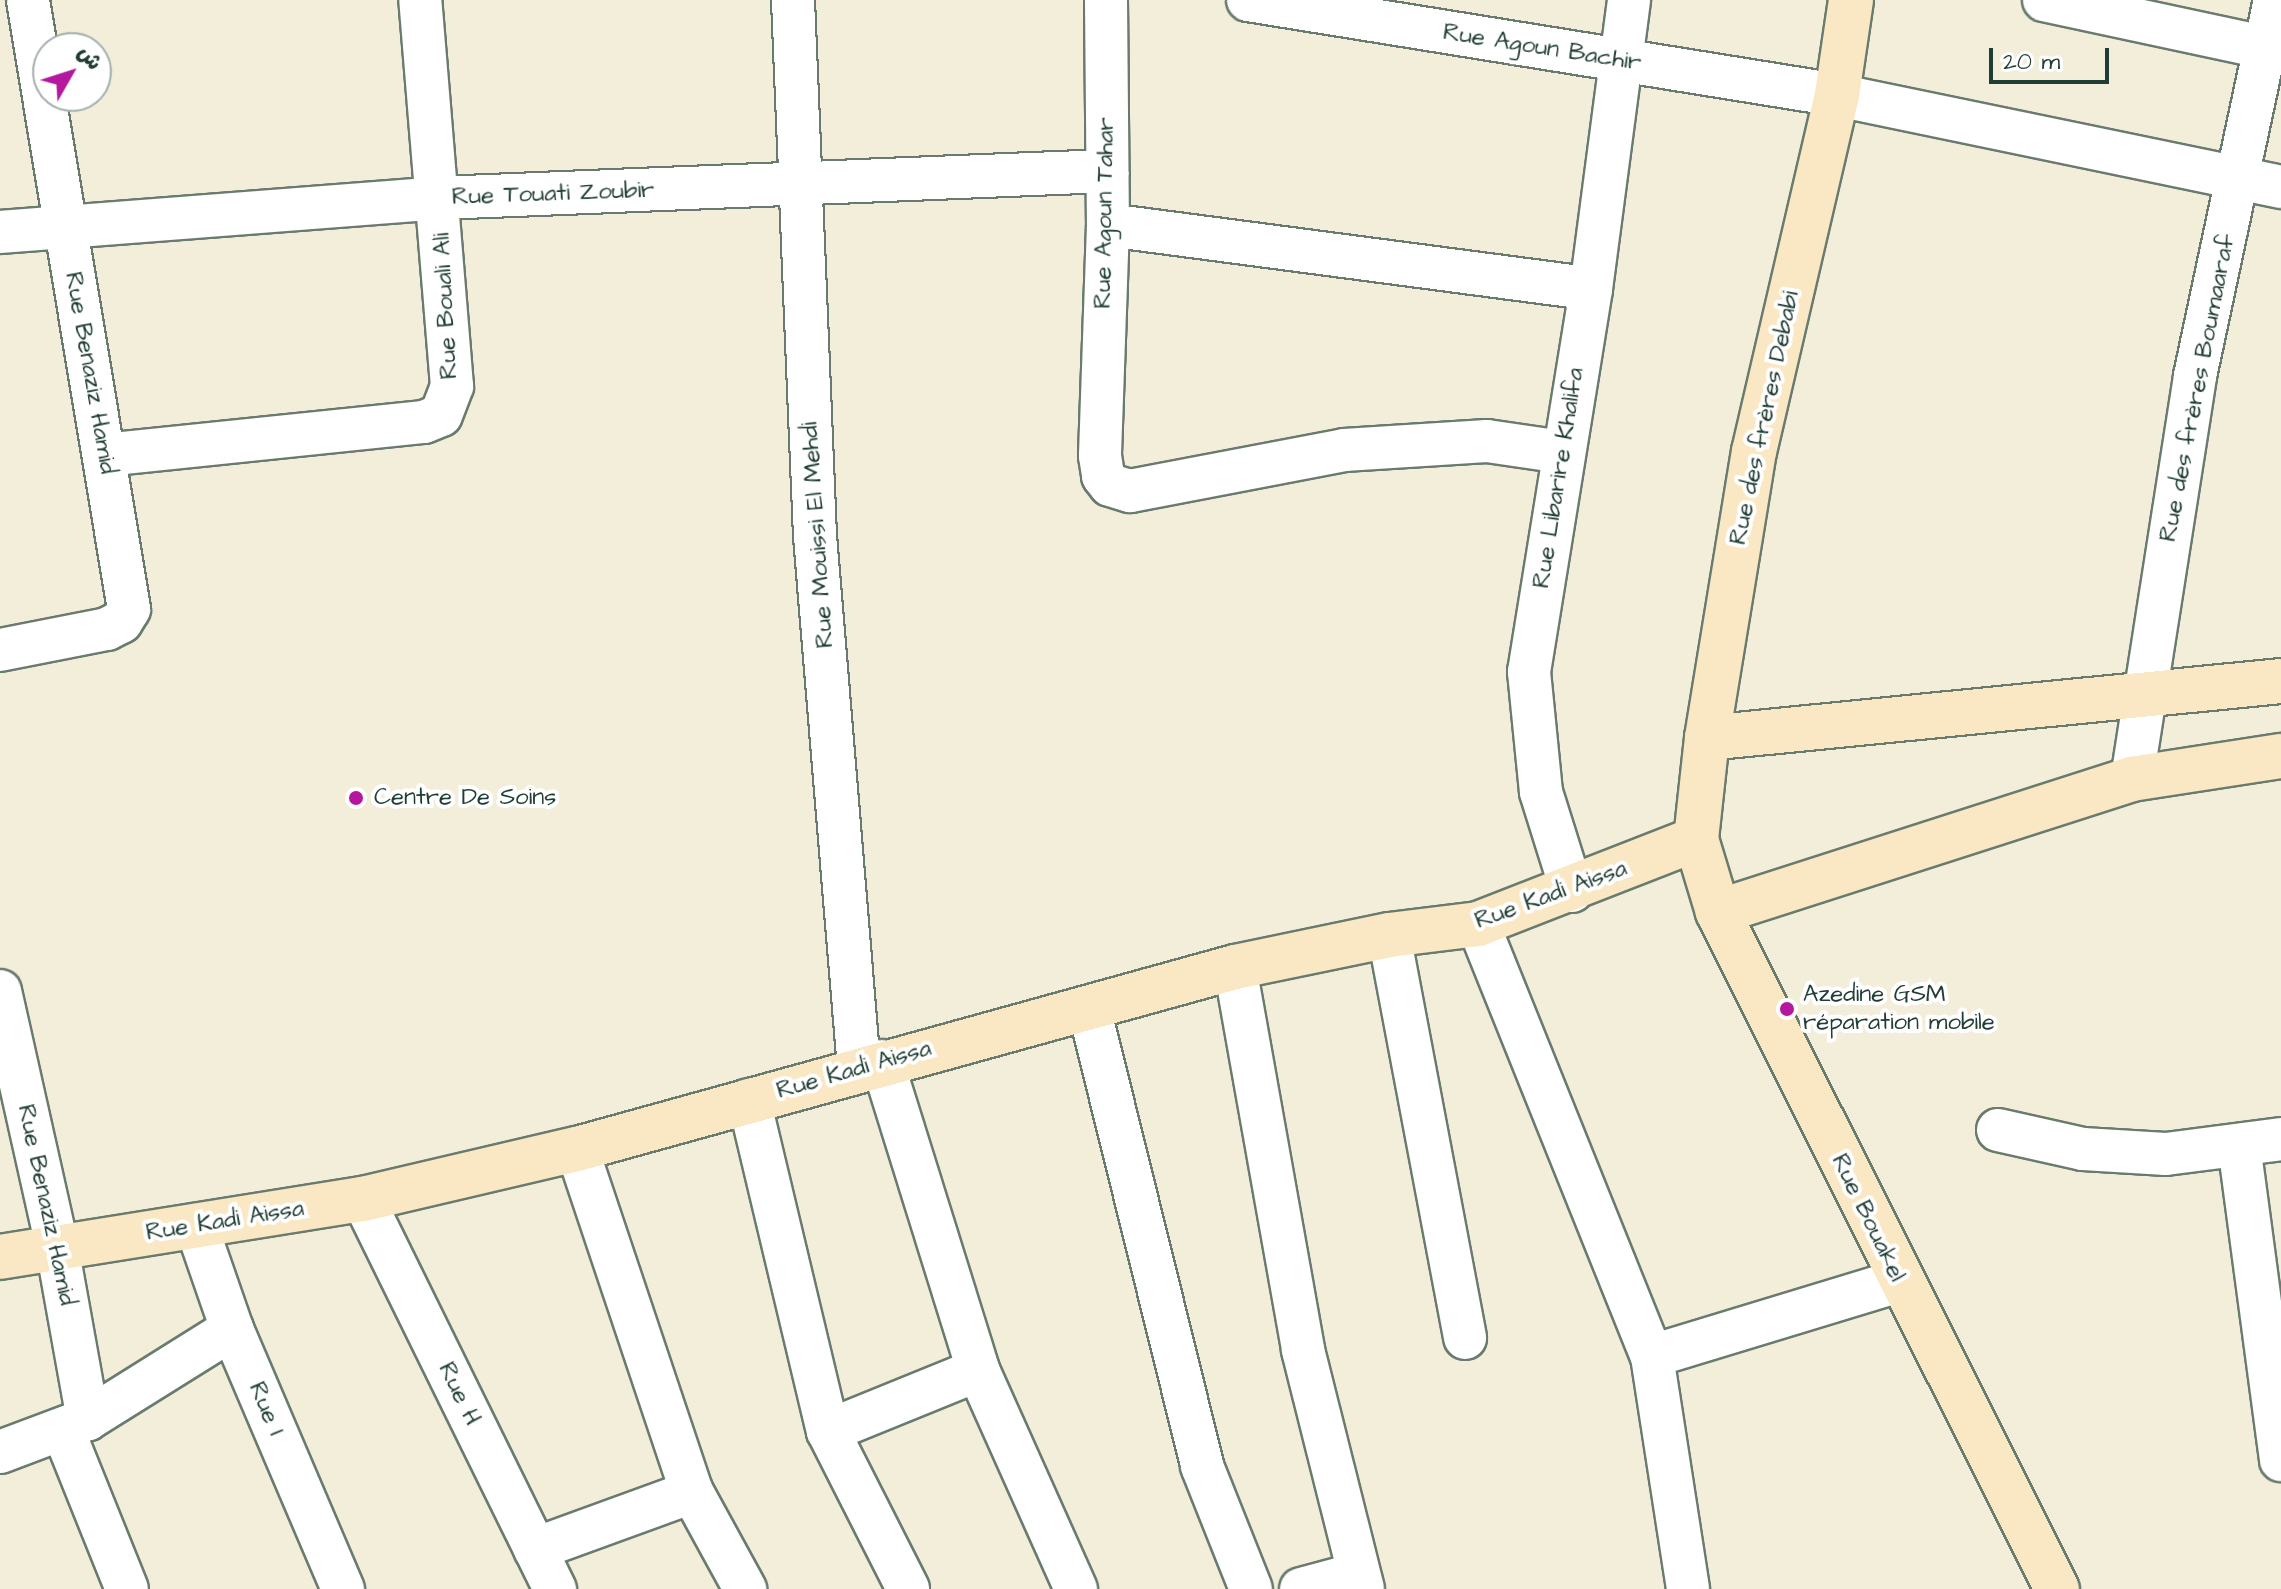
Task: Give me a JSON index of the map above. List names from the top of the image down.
{
  "streets": {
    "main road": ["Rue des frères Debabi", "Rue Kadi Aissa", "Rue Bouakel"],
    "street": [
      "Rue Agoun Bachir",
      "Rue Touati Zoubir",
      "Rue Agoun Tahar",
      "Rue Bouali Ali",
      "Rue Benaziz Hamid",
      "Rue des frères Boumaaraf",
      "Rue Libarire Khalifa",
      "Rue Mouissi El Mehdi",
      "Rue H",
      "Rue I"
    ]
  },
  "crossings": [
    ["Rue Agoun Bachir", "Rue des frères Boumaaraf"],
    ["Rue Agoun Bachir", "Rue des frères Debabi"],
    ["Rue Agoun Bachir", "Rue Libarire Khalifa"],
    ["Rue Touati Zoubir", "Rue Agoun Tahar"],
    ["Rue Touati Zoubir", "Rue Bouali Ali"],
    ["Rue Touati Zoubir", "Rue Benaziz Hamid"],
    ["Rue Touati Zoubir", "Rue Mouissi El Mehdi"],
    ["Rue Agoun Tahar", "Rue Libarire Khalifa"],
    ["Rue Bouali Ali", "Rue Benaziz Hamid"],
    ["Rue Benaziz Hamid", "Rue Kadi Aissa"],
    ["Rue des frères Debabi", "Rue Kadi Aissa"],
    ["Rue des frères Debabi", "Rue Bouakel"],
    ["Rue Libarire Khalifa", "Rue Kadi Aissa"],
    ["Rue Mouissi El Mehdi", "Rue Kadi Aissa"],
    ["Rue Kadi Aissa", "Rue Bouakel"],
    ["Rue Kadi Aissa", "Rue H"],
    ["Rue Kadi Aissa", "Rue I"]
  ],
  "places": ["Centre De Soins", "Azedine GSM réparation mobile"],
  "scale_bar": "20 m",
  "north": "top right"
}
